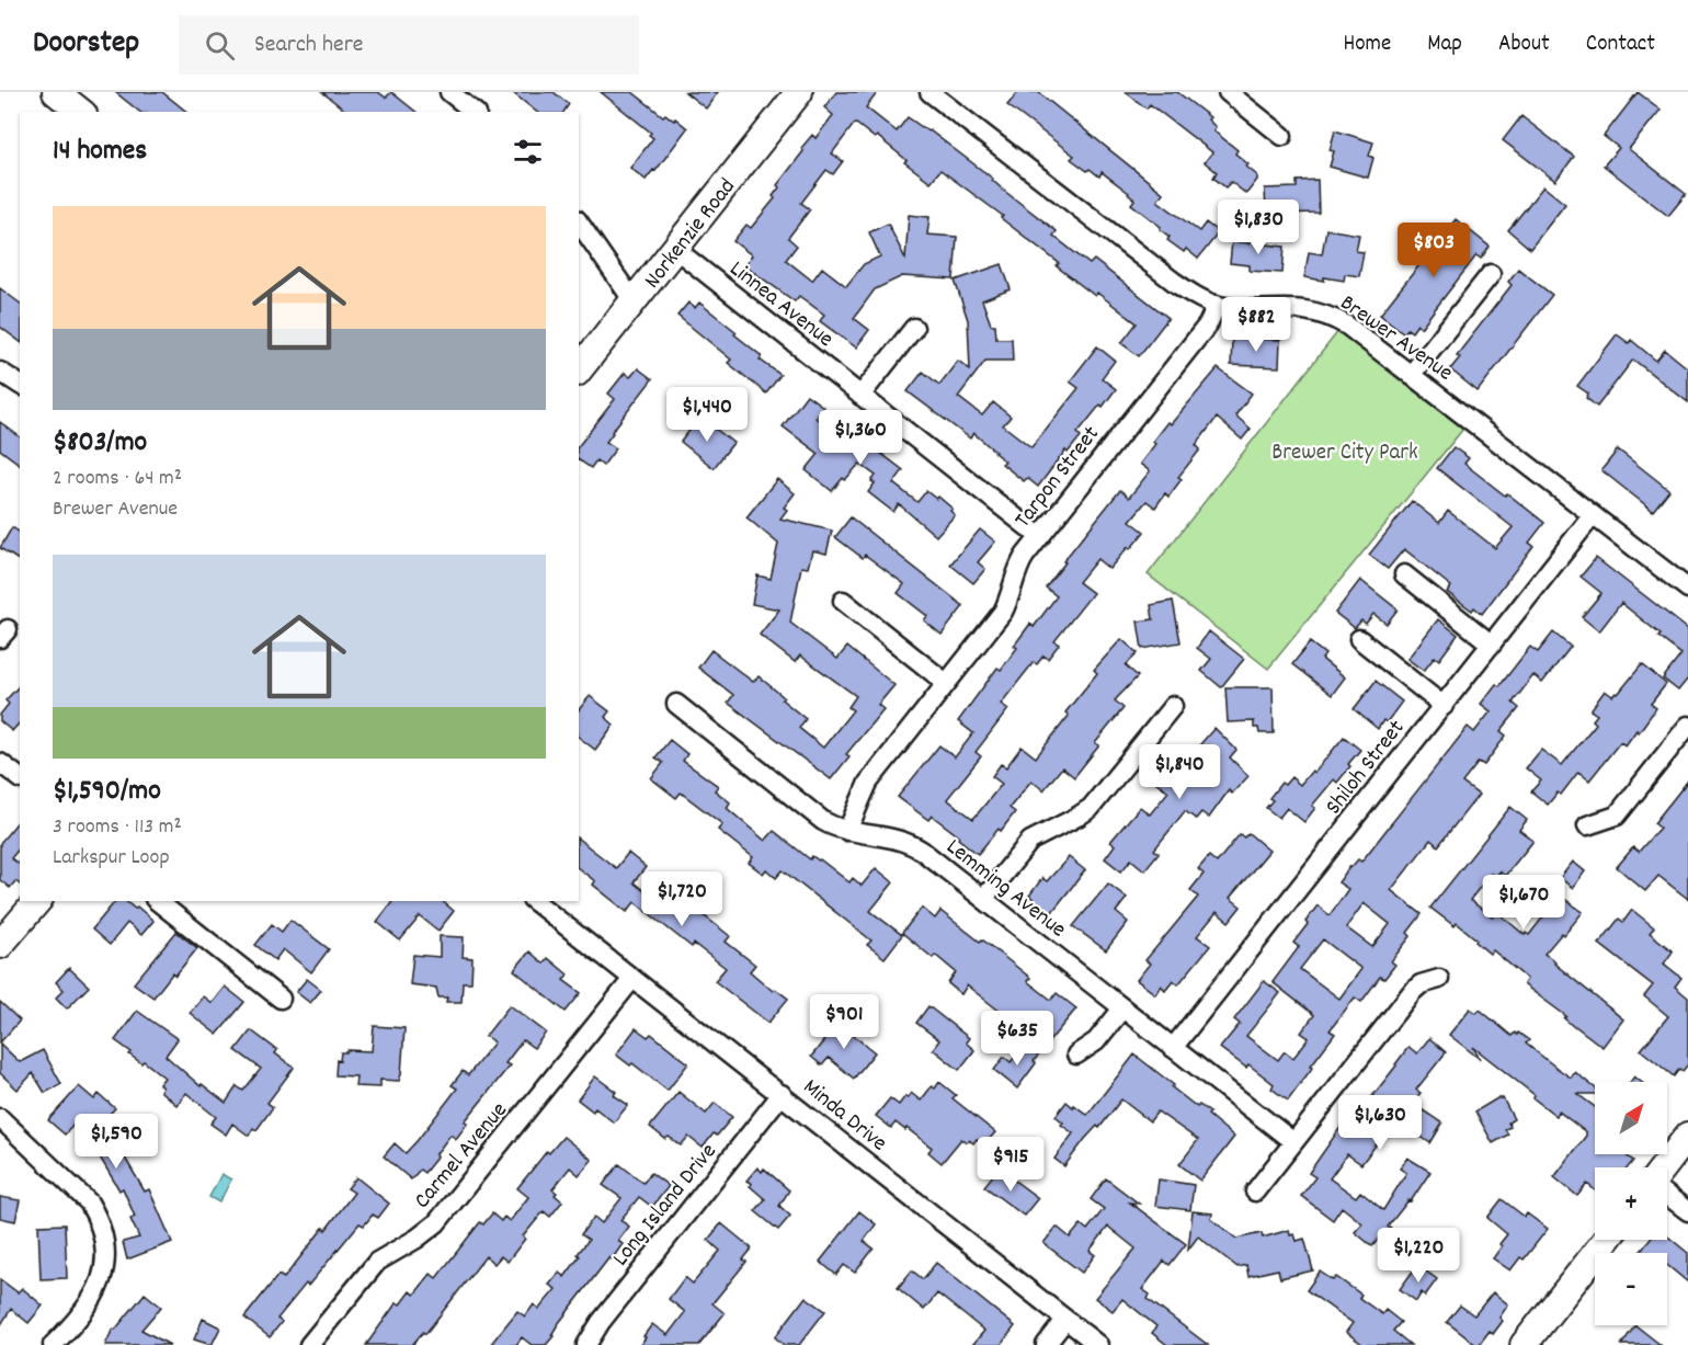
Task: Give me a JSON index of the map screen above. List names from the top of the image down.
{
  "streets": {
    "street": [
      "Norkenzie Road",
      "Linnea Avenue",
      "Brewer Avenue",
      "Tarpon Street",
      "Shiloh Street",
      "Lemming Avenue",
      "Minda Drive",
      "Carmel Avenue",
      "Long Island Drive"
    ]
  },
  "crossings": [
    ["Norkenzie Road", "Linnea Avenue"],
    ["Linnea Avenue", "Tarpon Street"],
    ["Brewer Avenue", "Tarpon Street"],
    ["Brewer Avenue", "Shiloh Street"],
    ["Tarpon Street", "Lemming Avenue"],
    ["Shiloh Street", "Lemming Avenue"],
    ["Minda Drive", "Carmel Avenue"],
    ["Minda Drive", "Long Island Drive"]
  ],
  "parks": ["Brewer City Park"],
  "north": "top right",
  "page": {
    "header": "Doorstep",
    "search": "Search here",
    "nav": [
      "Home",
      "Map",
      "About",
      "Contact"
    ],
    "heading": "14 homes",
    "list": [
      {
        "name": "$803/mo",
        "note": "2 rooms · 64 m² · Brewer Avenue"
      },
      {
        "name": "$1,590/mo",
        "note": "3 rooms · 113 m² · Larkspur Loop"
      }
    ],
    "price": [
      "$1,830",
      "$803",
      "$882",
      "$1,440",
      "$1,360",
      "$1,840",
      "$1,720",
      "$1,670",
      "$901",
      "$635",
      "$1,630",
      "$1,590",
      "$915",
      "$1,220"
    ],
    "map_buttons": ["+", "−"]
  }
}
